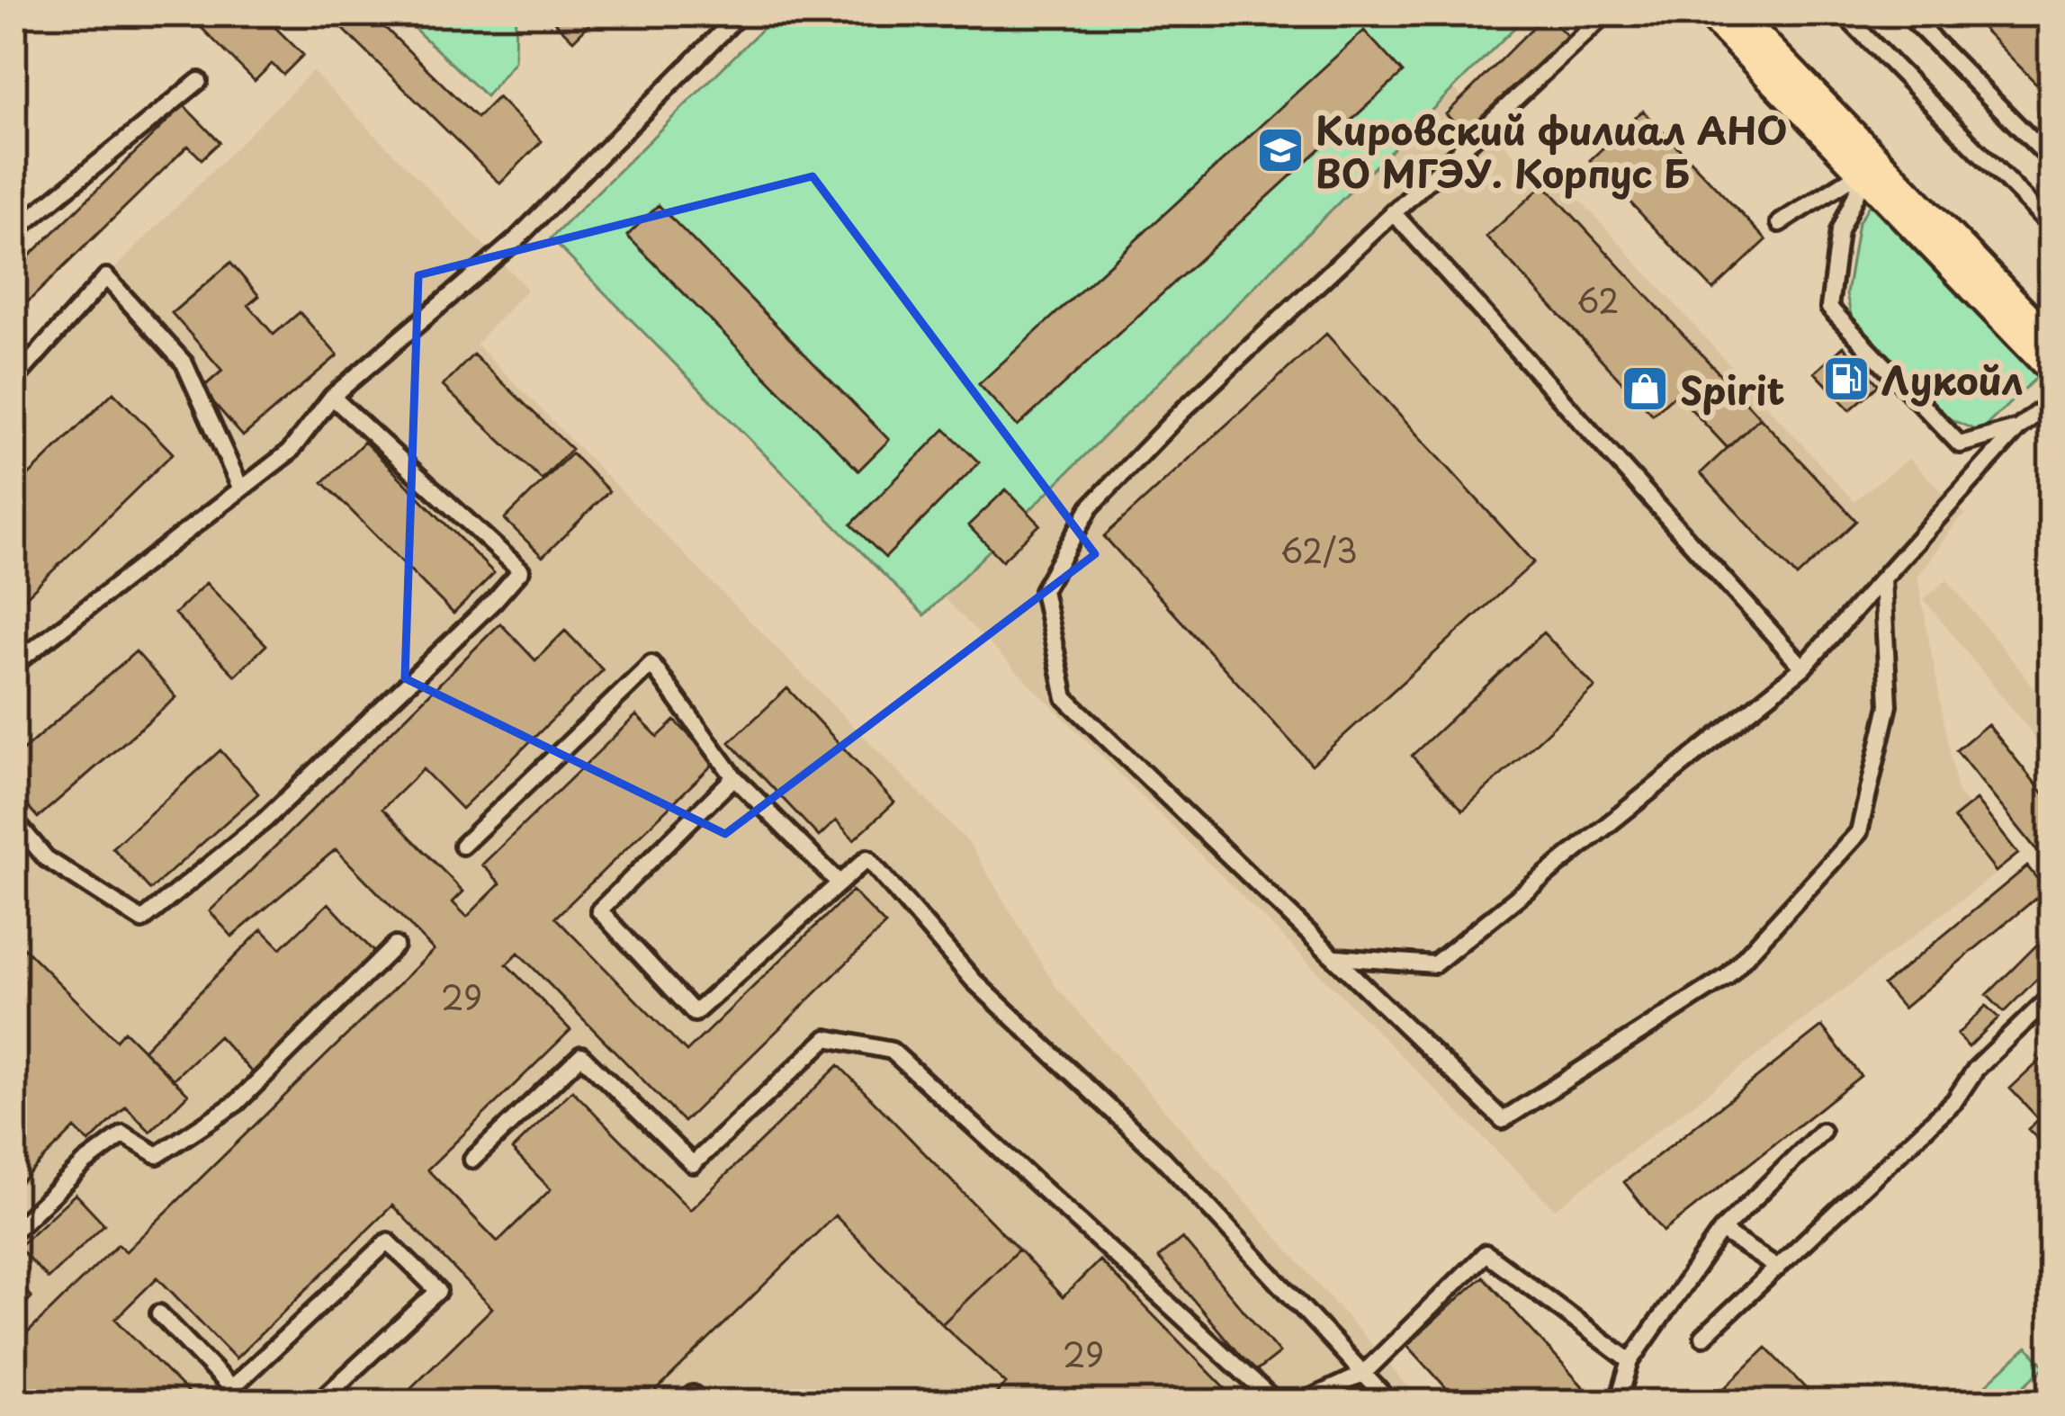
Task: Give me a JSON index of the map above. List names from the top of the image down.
{
  "places": {
    "school or university": ["Кировский филиал АНО ВО МГЭУ. Корпус Б"],
    "fuel station": ["Лукойл"],
    "shop": ["Spirit"]
  },
  "house_numbers": [
    "62",
    "62/3",
    "29",
    "29"
  ]
}
